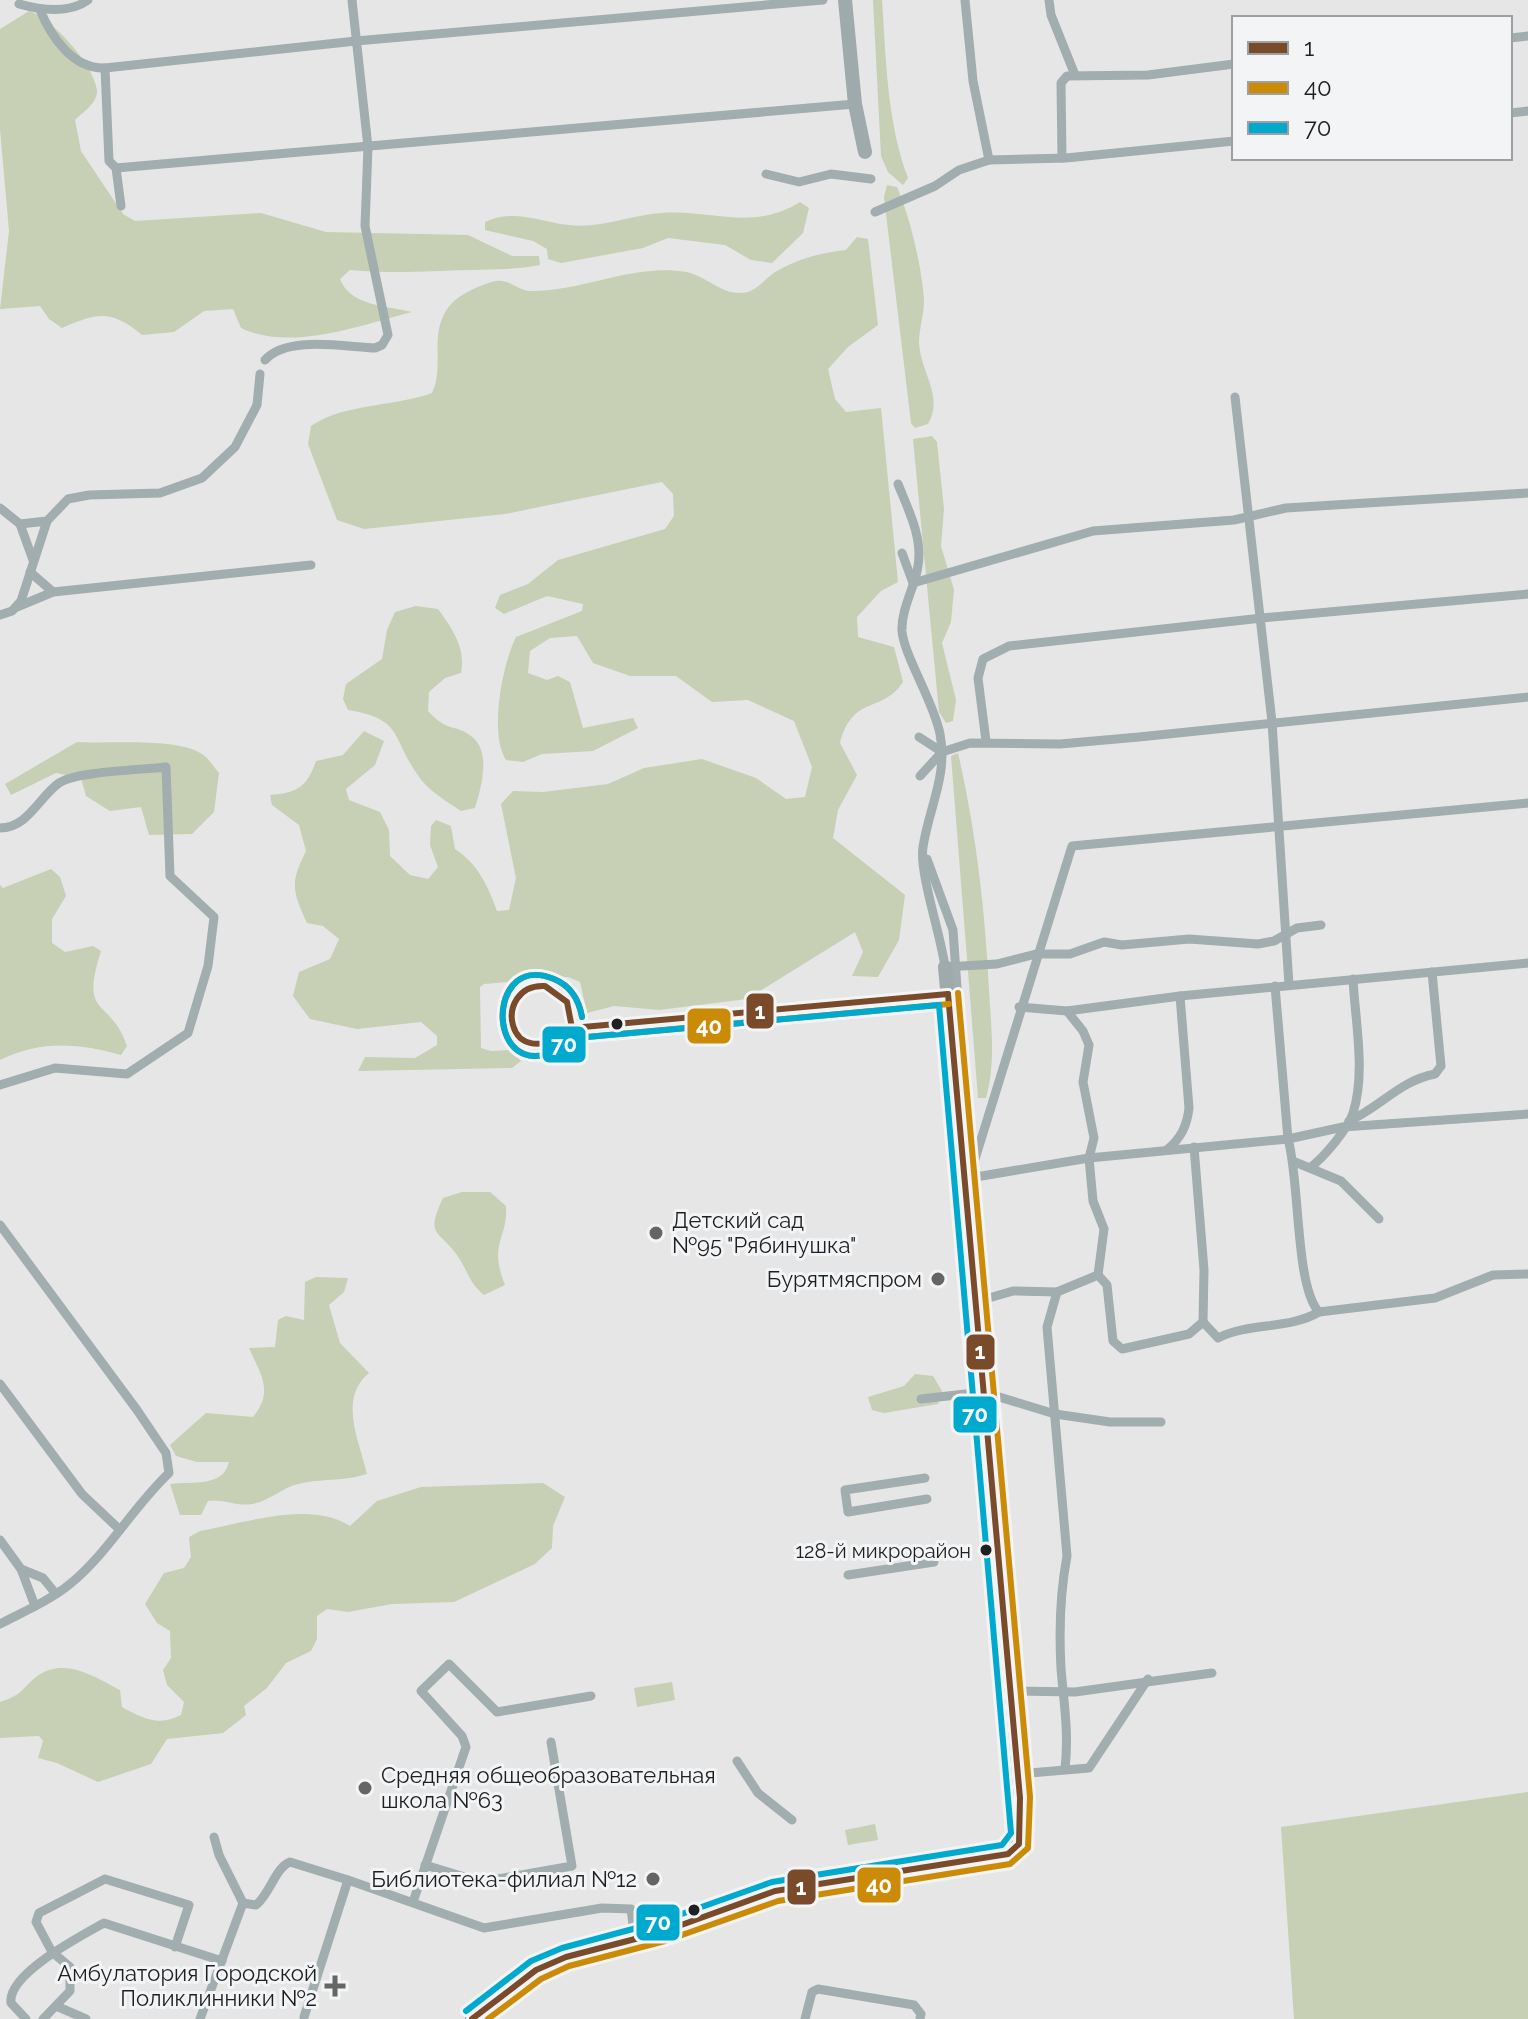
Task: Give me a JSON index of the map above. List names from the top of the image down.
{
  "places": {
    "other": [
      "Детский сад №95 \"Рябинушка\"",
      "Бурятмяспром",
      "128-й микрорайон",
      "Средняя общеобразовательная школа №63",
      "Библиотека-филиал №12"
    ],
    "health": ["Амбулатория Городской Поликлинники №2"]
  },
  "lines": ["transit line 40", "transit line 70", "transit line 1"],
  "legend": ["1", "40", "70"]
}
